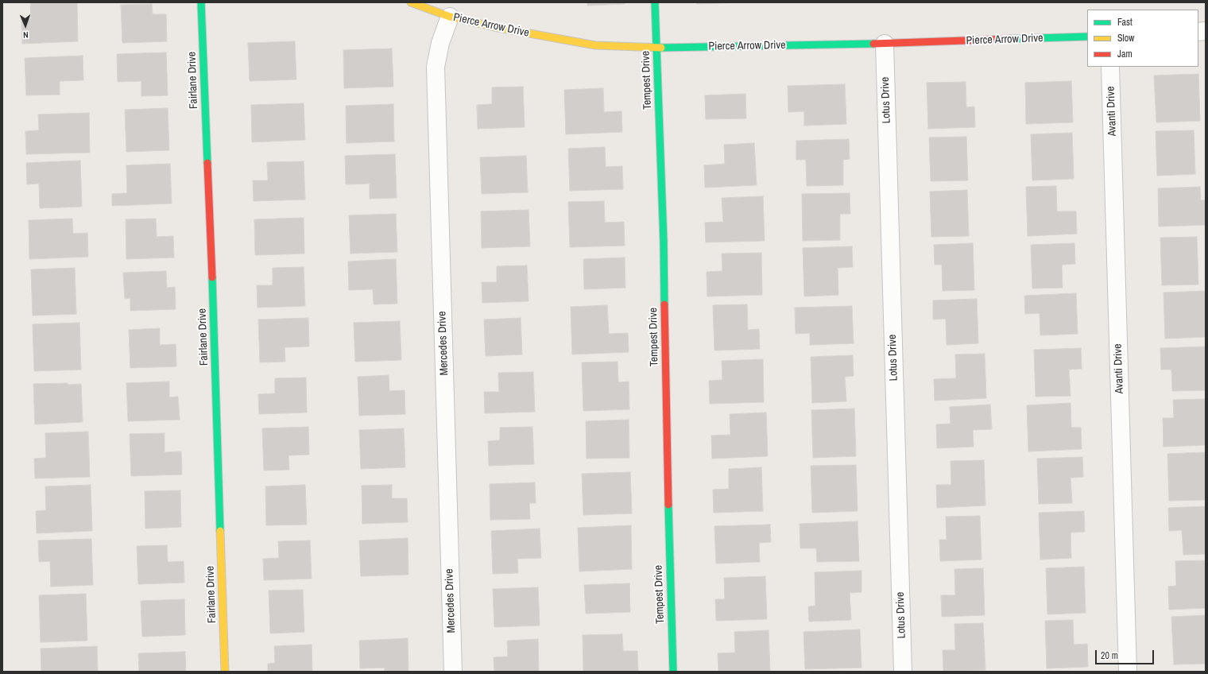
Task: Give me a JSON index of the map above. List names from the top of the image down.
{
  "streets": {
    "street": [
      "Pierce Arrow Drive",
      "Fairlane Drive",
      "Tempest Drive",
      "Lotus Drive",
      "Avanti Drive",
      "Mercedes Drive"
    ]
  },
  "crossings": [
    ["Pierce Arrow Drive", "Tempest Drive"],
    ["Pierce Arrow Drive", "Lotus Drive"],
    ["Pierce Arrow Drive", "Mercedes Drive"]
  ],
  "legend": ["Fast", "Slow", "Jam"],
  "scale_bar": "20 m",
  "north": "bottom"
}
